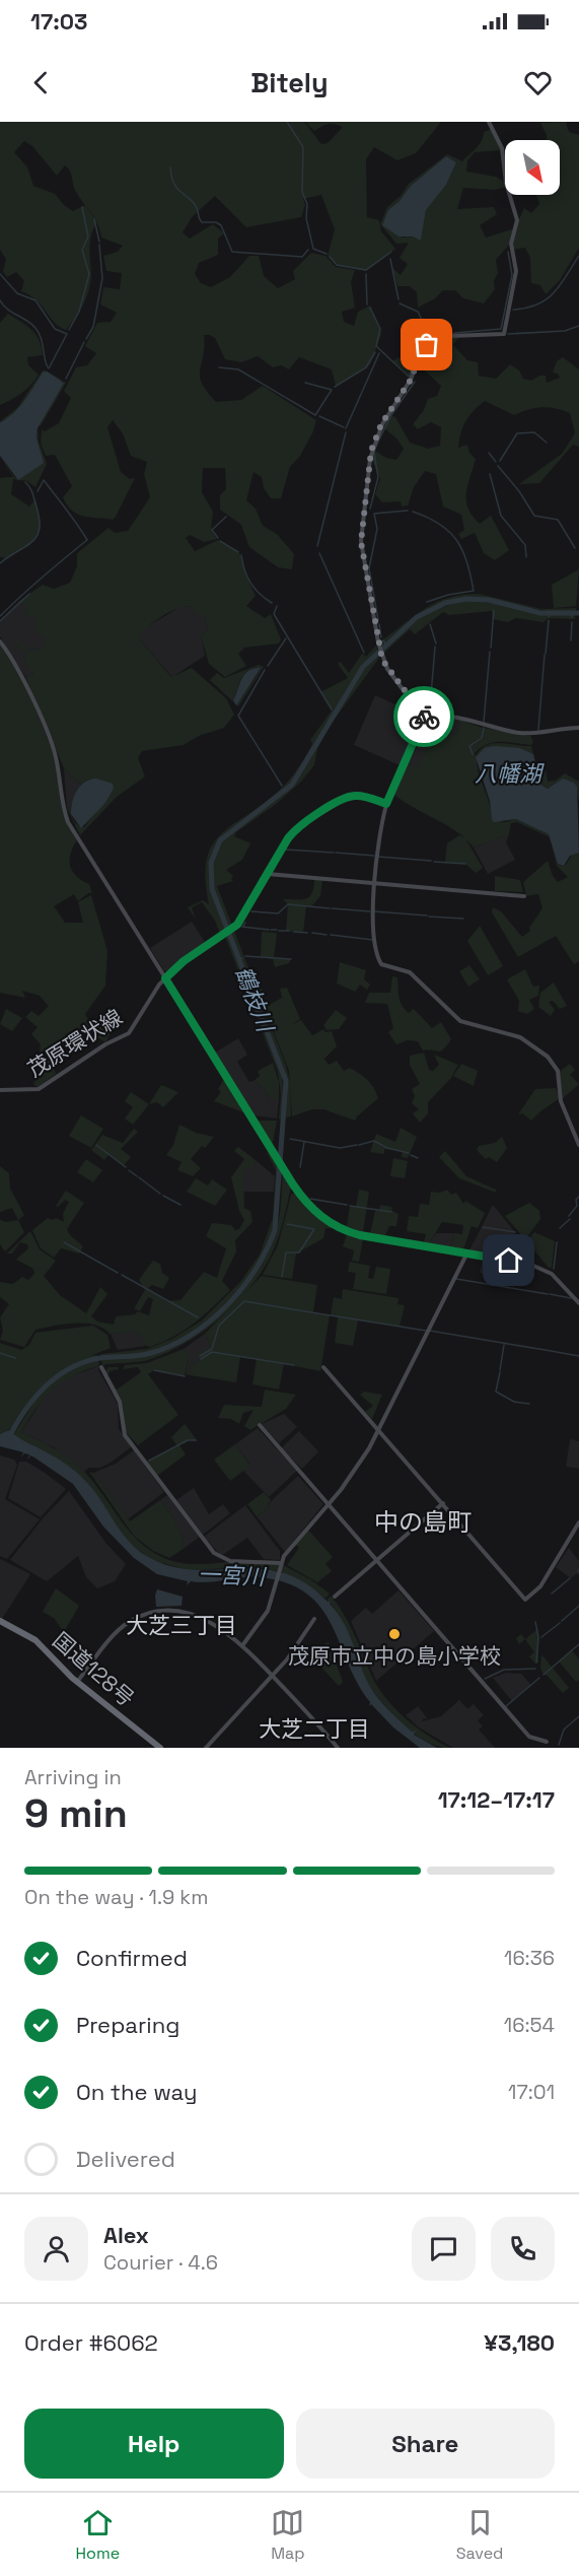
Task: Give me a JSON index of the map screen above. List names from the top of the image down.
{
  "streets": {
    "highway": ["国道128号"],
    "street": ["茂原環状線"]
  },
  "districts": ["中の島町", "大芝三丁目", "大芝二丁目"],
  "water": ["八幡湖", "鶴枝川", "一宮川"],
  "places": ["茂原市立中の島小学校"],
  "north": "bottom right",
  "page": {
    "status": "17:03",
    "header": "Bitely",
    "heading": ["9 min", "Arriving in", "17:12–17:17"],
    "panel": [
      "Alex",
      "Courier · 4.6",
      "Order #6062",
      "¥3,180"
    ],
    "bar": "On the way · 1.9 km",
    "list": [
      ["Confirmed", "16:36"],
      ["Preparing", "16:54"],
      ["On the way", "17:01"],
      "Delivered"
    ],
    "buttons": ["Help", "Share"],
    "tabs": ["Home", "Map", "Saved"]
  }
}
